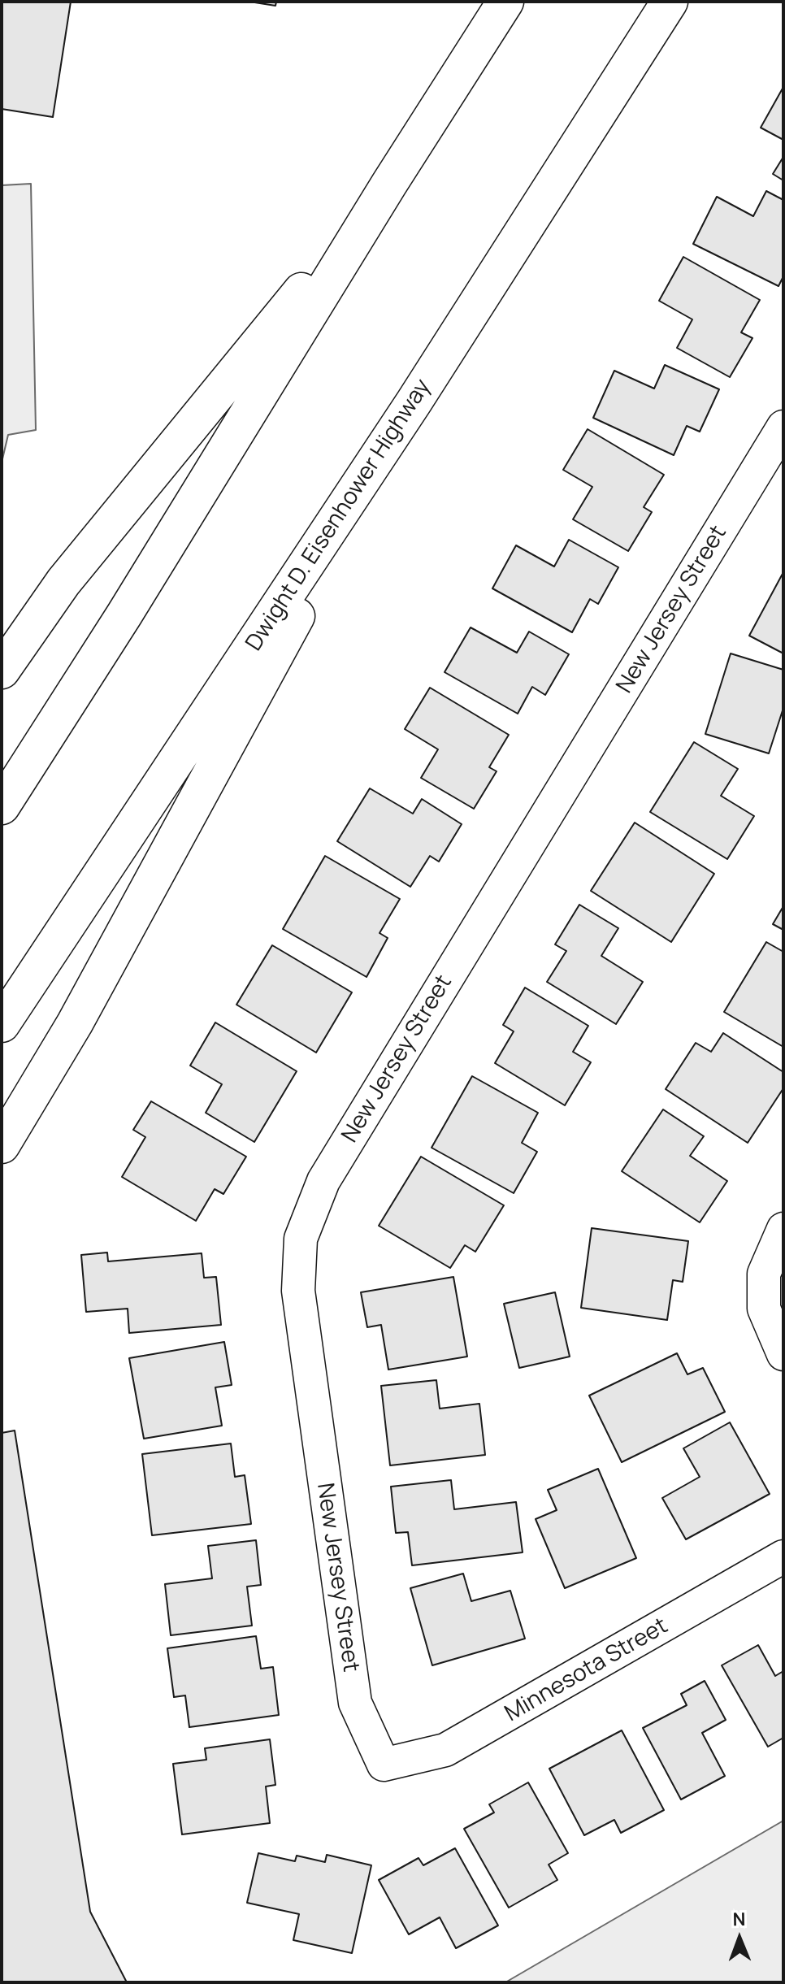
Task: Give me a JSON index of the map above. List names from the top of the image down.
{
  "streets": {
    "highway": ["Dwight D. Eisenhower Highway"],
    "street": ["New Jersey Street", "Minnesota Street"]
  },
  "crossings": [
    ["New Jersey Street", "Minnesota Street"]
  ],
  "north": "top"
}
